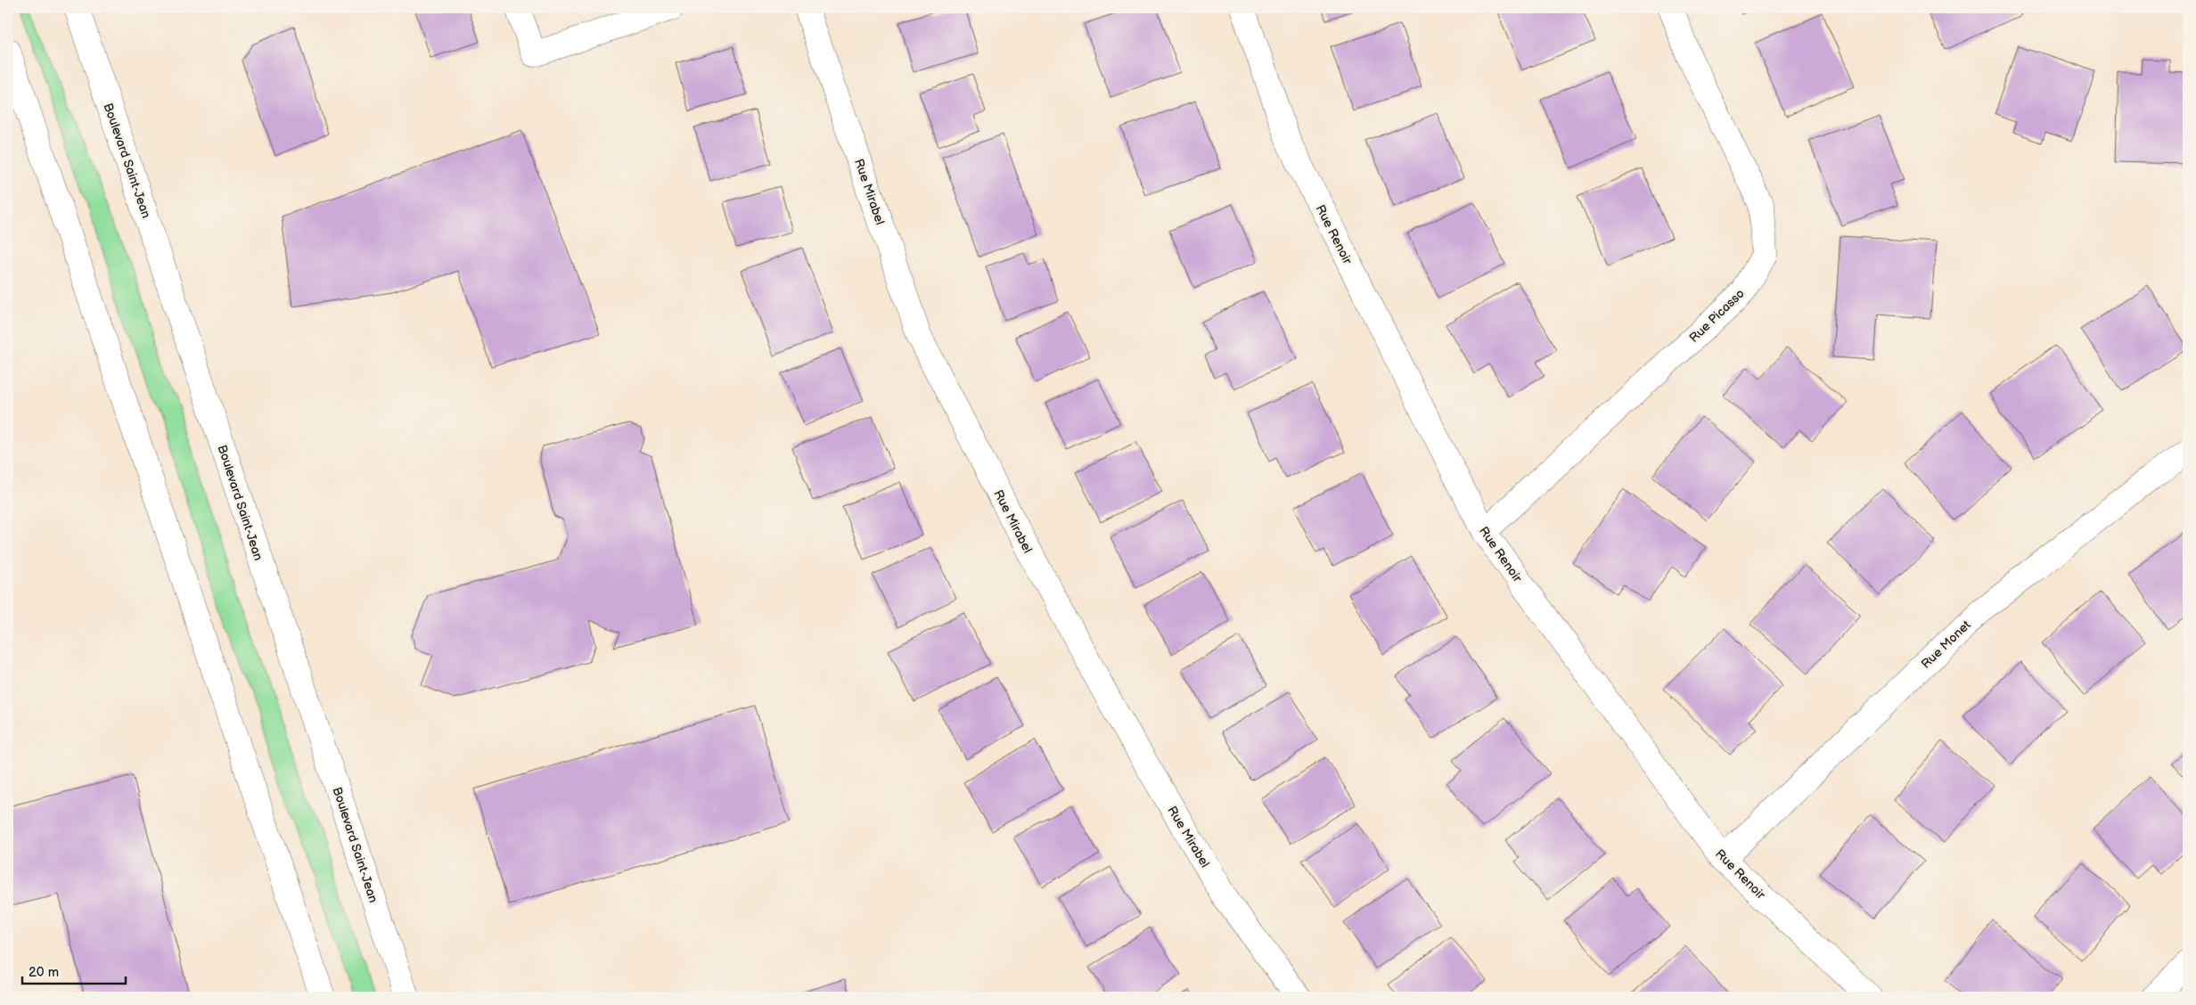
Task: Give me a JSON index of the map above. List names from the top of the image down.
{
  "streets": {
    "street": [
      "Boulevard Saint-Jean",
      "Rue Mirabel",
      "Rue Renoir",
      "Rue Picasso",
      "Rue Monet"
    ]
  },
  "crossings": [
    ["Rue Renoir", "Rue Picasso"],
    ["Rue Renoir", "Rue Monet"]
  ],
  "scale_bar": "20 m"
}
